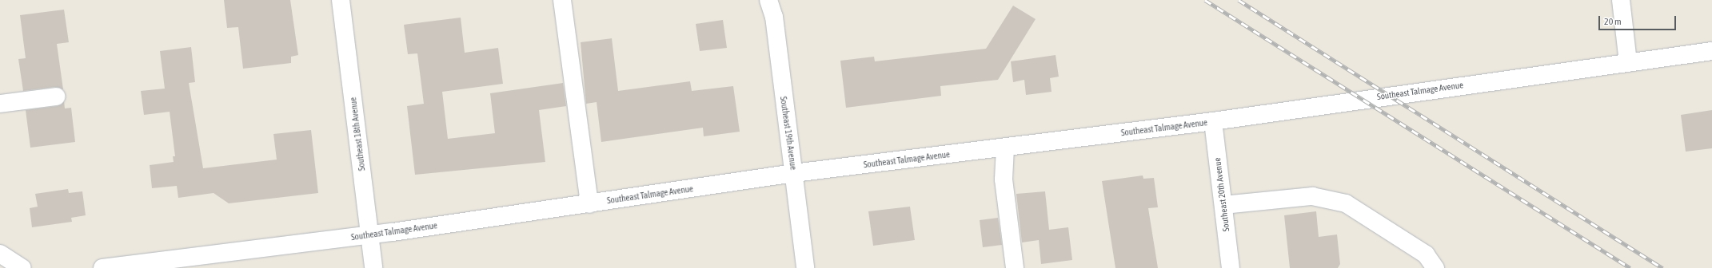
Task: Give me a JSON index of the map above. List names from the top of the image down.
{
  "streets": {
    "street": [
      "Southeast Talmage Avenue",
      "Southeast 19th Avenue",
      "Southeast 18th Avenue",
      "Southeast 20th Avenue"
    ]
  },
  "crossings": [
    ["Southeast Talmage Avenue", "Southeast 19th Avenue"],
    ["Southeast Talmage Avenue", "Southeast 18th Avenue"],
    ["Southeast Talmage Avenue", "Southeast 20th Avenue"]
  ],
  "scale_bar": "20 m"
}
